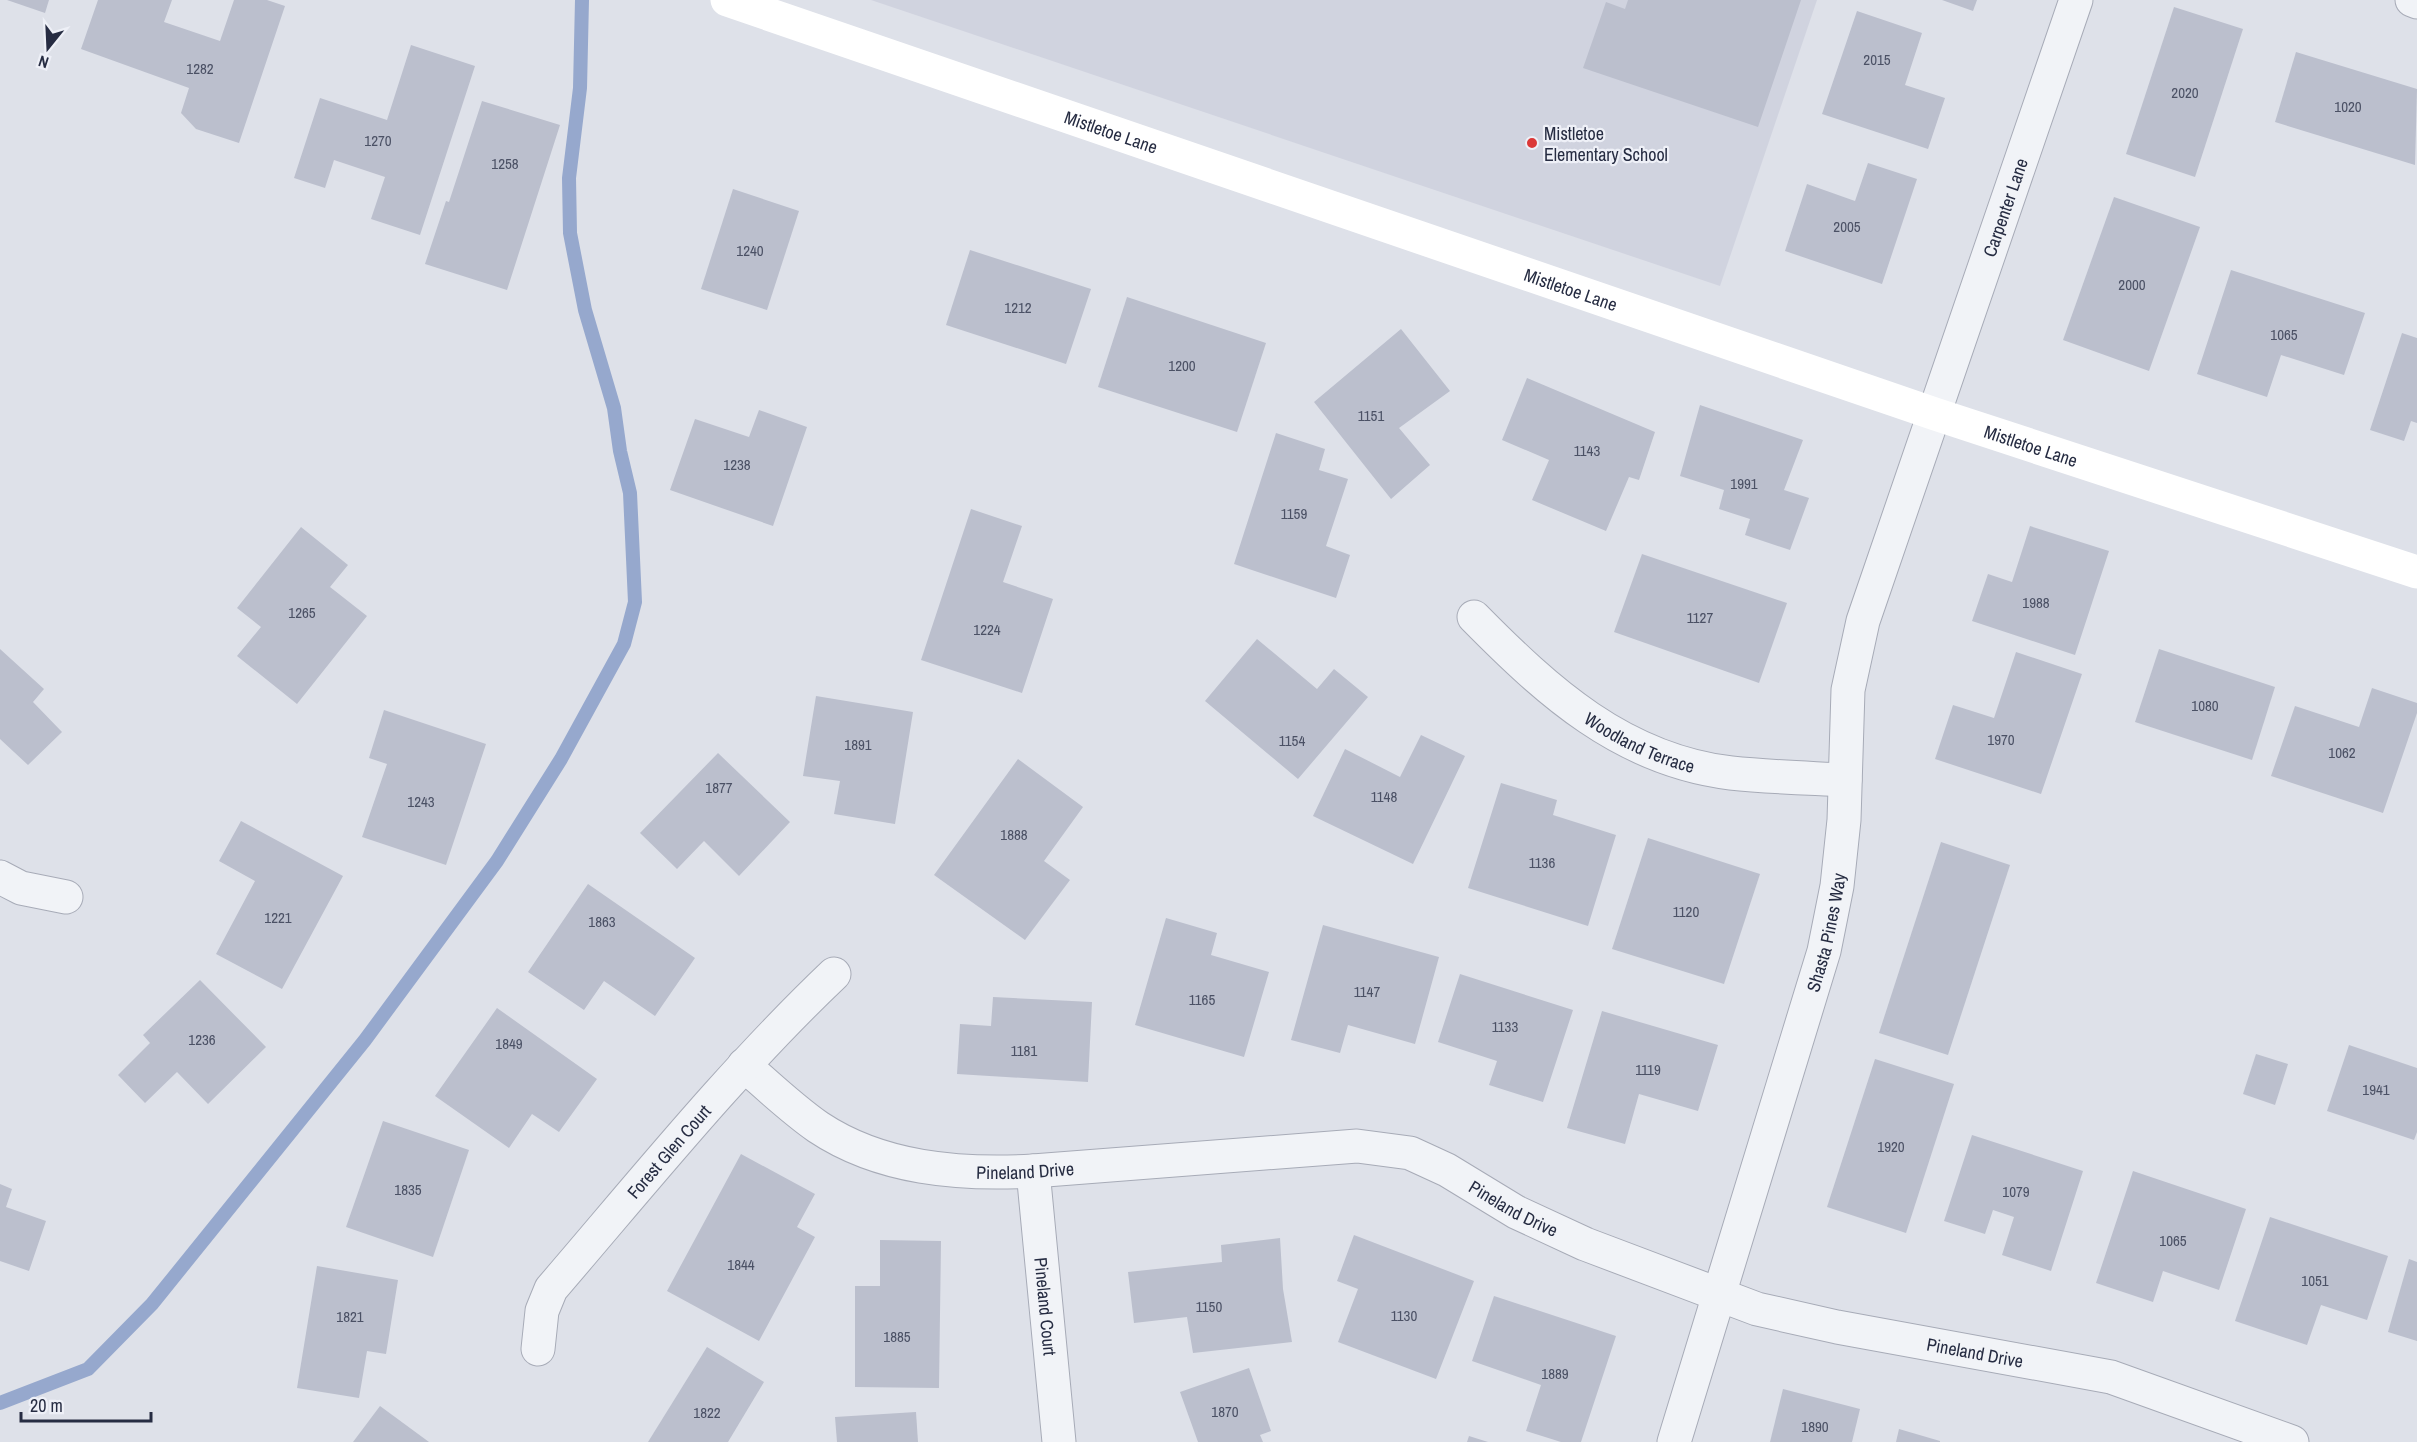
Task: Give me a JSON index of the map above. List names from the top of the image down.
{
  "streets": {
    "street": [
      "Mistletoe Lane",
      "Carpenter Lane",
      "Woodland Terrace",
      "Shasta Pines Way",
      "Forest Glen Court",
      "Pineland Drive",
      "Pineland Court"
    ]
  },
  "crossings": [
    ["Mistletoe Lane", "Carpenter Lane"],
    ["Mistletoe Lane", "Shasta Pines Way"],
    ["Carpenter Lane", "Shasta Pines Way"],
    ["Woodland Terrace", "Shasta Pines Way"],
    ["Shasta Pines Way", "Pineland Drive"],
    ["Forest Glen Court", "Pineland Drive"],
    ["Pineland Drive", "Pineland Court"]
  ],
  "places": ["Mistletoe Elementary School"],
  "house_numbers": [
    "2015",
    "1282",
    "2020",
    "1020",
    "1270",
    "1258",
    "2005",
    "1240",
    "2000",
    "1212",
    "1065",
    "1200",
    "1151",
    "1143",
    "1238",
    "1991",
    "1159",
    "1988",
    "1265",
    "1127",
    "1224",
    "1080",
    "1970",
    "1154",
    "1891",
    "1062",
    "1877",
    "1148",
    "1243",
    "1888",
    "1136",
    "1120",
    "1221",
    "1863",
    "1147",
    "1165",
    "1133",
    "1236",
    "1849",
    "1181",
    "1119",
    "1941",
    "1920",
    "1835",
    "1079",
    "1065",
    "1844",
    "1051",
    "1150",
    "1130",
    "1821",
    "1885",
    "1889",
    "1870",
    "1822",
    "1890"
  ],
  "scale_bar": "20 m",
  "north": "bottom"
}
